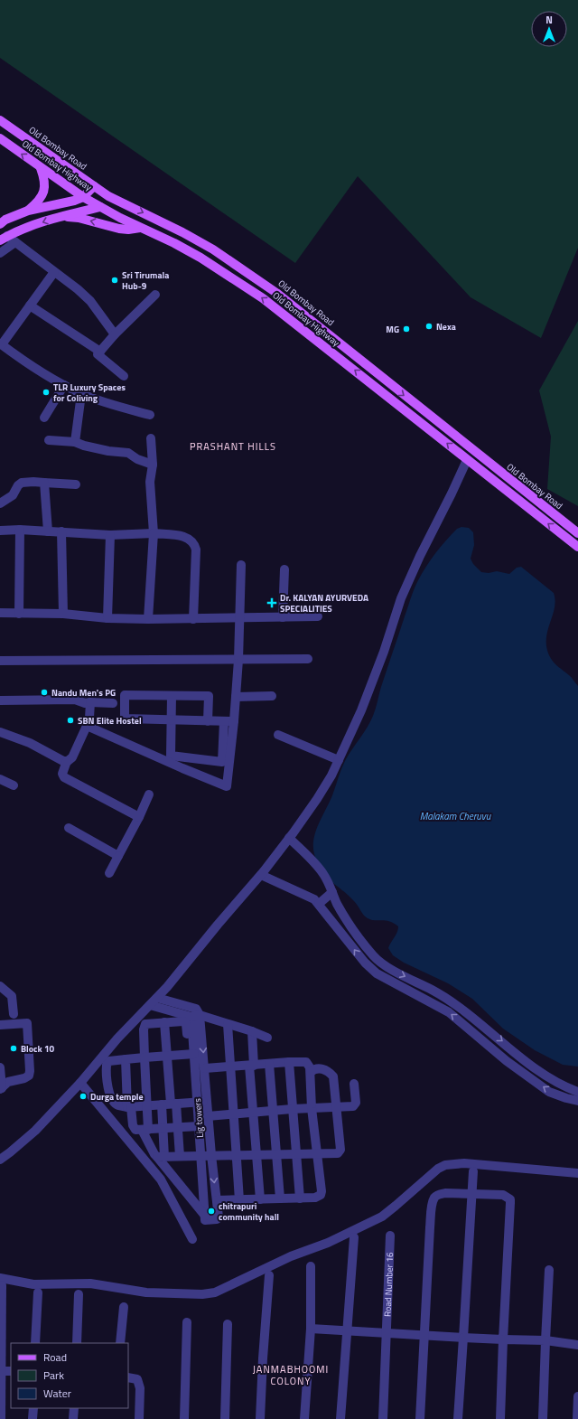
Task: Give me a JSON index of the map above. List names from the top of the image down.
{
  "streets": {
    "main road": ["Old Bombay Road", "Old Bombay Highway"],
    "street": ["Lig towers", "Road Number 16"]
  },
  "one_way": ["Old Bombay Road", "Old Bombay Highway"],
  "districts": ["PRASHANT HILLS", "JANMABHOOMI COLONY"],
  "water": ["Malakam Cheruvu"],
  "places": {
    "other": [
      "Sri Tirumala Hub-9",
      "Nexa",
      "MG",
      "TLR Luxury Spaces for Coliving",
      "Nandu Men's PG",
      "SBN Elite Hostel",
      "Block 10",
      "Durga temple",
      "chitrapuri community hall"
    ],
    "health": ["Dr. KALYAN AYURVEDA SPECIALITIES"]
  },
  "legend": ["Road", "Park", "Water"],
  "north": "top"
}
